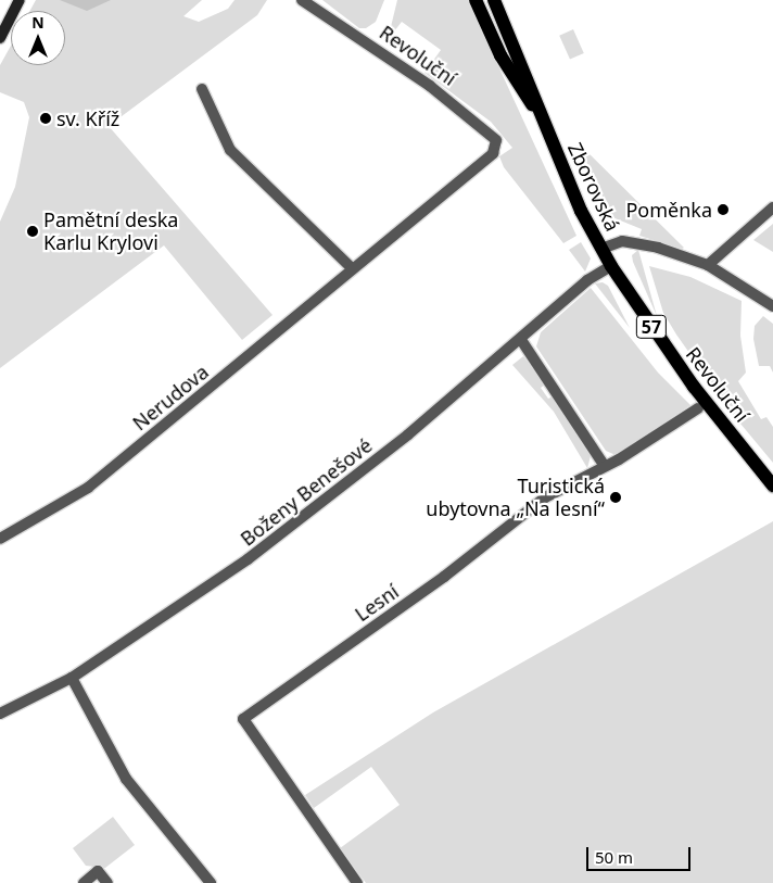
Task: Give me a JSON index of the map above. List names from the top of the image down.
{
  "streets": {
    "main road": ["Revoluční", "Zborovská", "57"],
    "street": ["Nerudova", "Boženy Benešové", "Lesní"]
  },
  "crossings": [
    ["Revoluční", "Zborovská"],
    ["Revoluční", "Nerudova"],
    ["Revoluční", "Boženy Benešové"]
  ],
  "places": [
    "sv. Kříž",
    "Poměnka",
    "Pamětní deska Karlu Krylovi",
    "Turistická ubytovna „Na lesní“"
  ],
  "scale_bar": "50 m",
  "north": "top"
}
